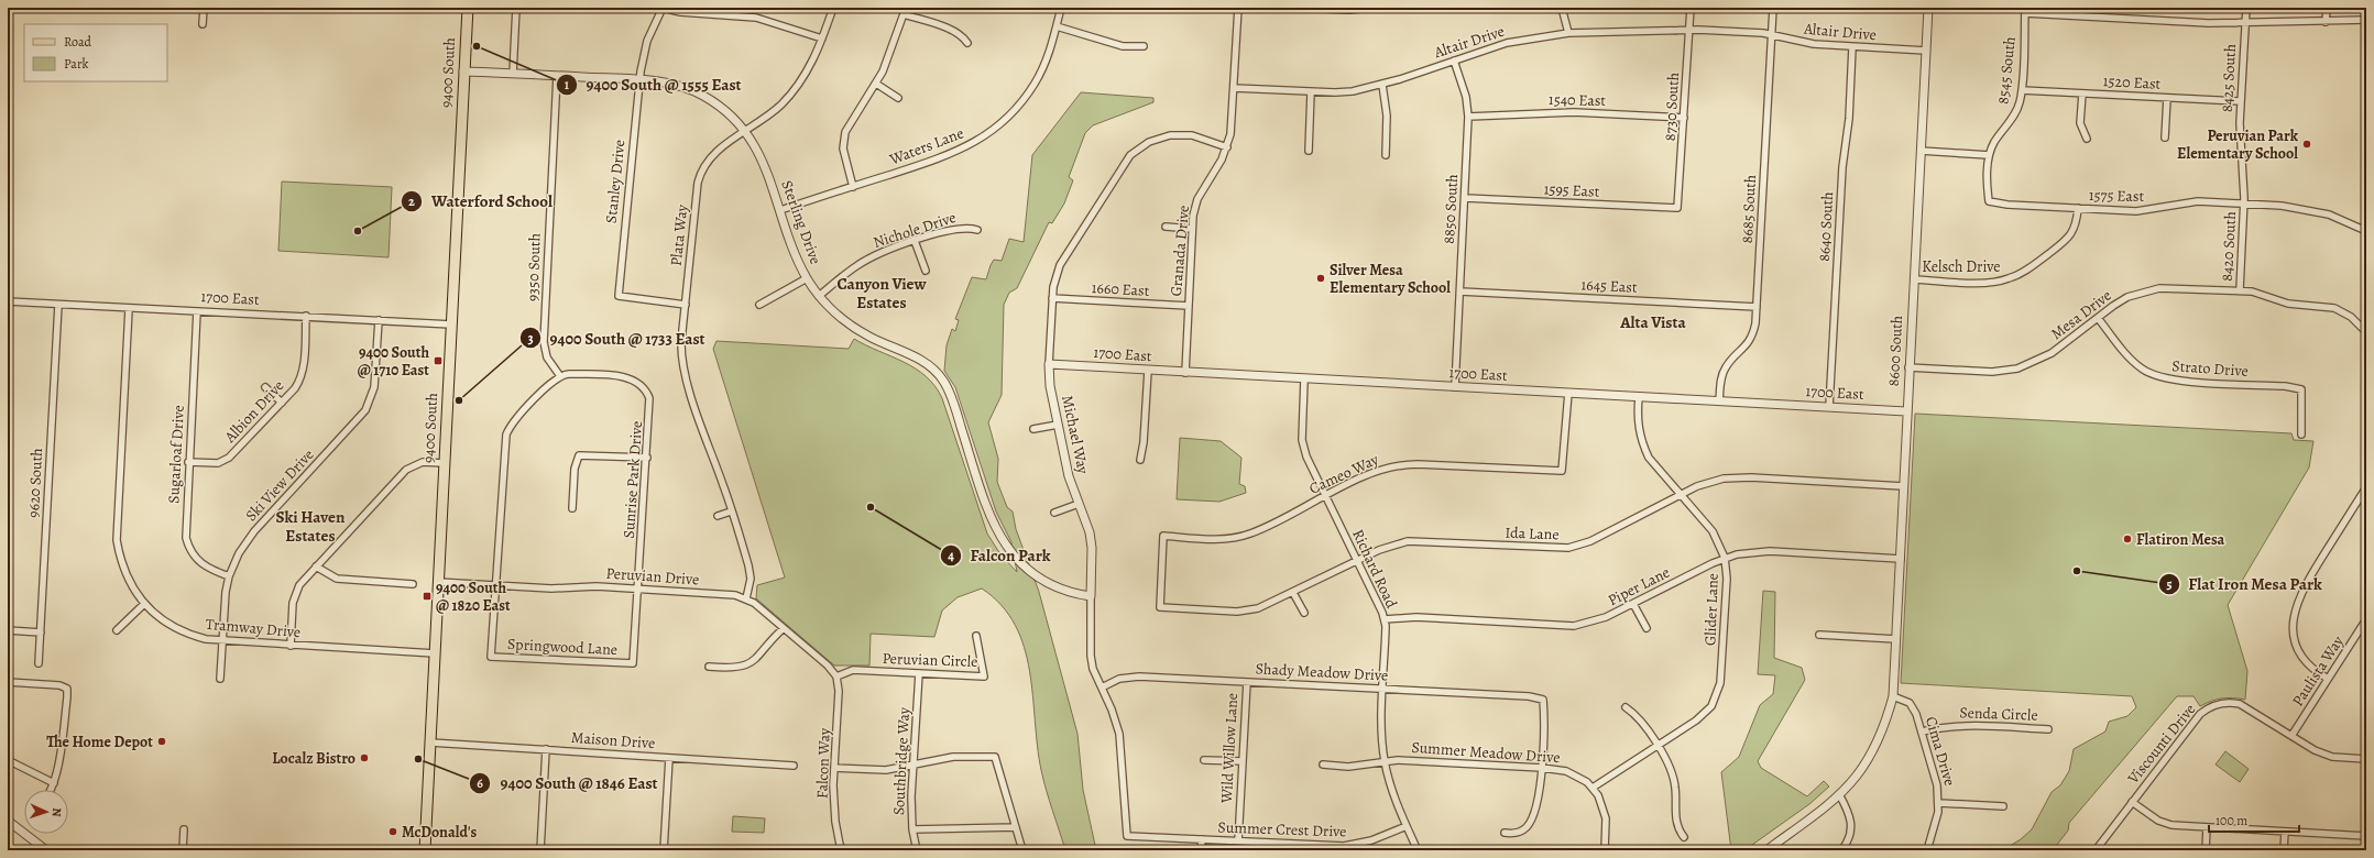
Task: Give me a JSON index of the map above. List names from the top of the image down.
{
  "streets": {
    "main road": ["9400 South"],
    "street": [
      "Altair Drive",
      "8545 South",
      "8425 South",
      "1520 East",
      "1540 East",
      "8730 South",
      "Waters Lane",
      "Stanley Drive",
      "1595 East",
      "1575 East",
      "8850 South",
      "8685 South",
      "Sterling Drive",
      "8640 South",
      "Nichole Drive",
      "Plata Way",
      "8420 South",
      "Granada Drive",
      "Kelsch Drive",
      "9350 South",
      "1645 East",
      "1660 East",
      "1700 East",
      "Mesa Drive",
      "8600 South",
      "Strato Drive",
      "Albion Drive",
      "Michael Way",
      "Sugarloaf Drive",
      "Cameo Way",
      "Sunrise Park Drive",
      "9620 South",
      "Ski View Drive",
      "Ida Lane",
      "Richard Road",
      "Peruvian Drive",
      "Piper Lane",
      "Glider Lane",
      "Tramway Drive",
      "Springwood Lane",
      "Peruvian Circle",
      "Paulista Way",
      "Shady Meadow Drive",
      "Senda Circle",
      "Maison Drive",
      "Viscounti Drive",
      "Wild Willow Lane",
      "Cima Drive",
      "Summer Meadow Drive",
      "Southbridge Way",
      "Falcon Way",
      "Summer Crest Drive"
    ]
  },
  "crossings": [
    ["Altair Drive", "8730 South"],
    ["Altair Drive", "8850 South"],
    ["Altair Drive", "8685 South"],
    ["Altair Drive", "8640 South"],
    ["Altair Drive", "Granada Drive"],
    ["Altair Drive", "8600 South"],
    ["8545 South", "1520 East"],
    ["8545 South", "1575 East"],
    ["9400 South", "Sterling Drive"],
    ["9400 South", "1700 East"],
    ["9400 South", "Peruvian Drive"],
    ["9400 South", "Tramway Drive"],
    ["9400 South", "Maison Drive"],
    ["8425 South", "1520 East"],
    ["8425 South", "1575 East"],
    ["8425 South", "8420 South"],
    ["1540 East", "8730 South"],
    ["1540 East", "8850 South"],
    ["8730 South", "1595 East"],
    ["Waters Lane", "Sterling Drive"],
    ["Stanley Drive", "Sterling Drive"],
    ["Stanley Drive", "Plata Way"],
    ["1595 East", "8850 South"],
    ["1575 East", "8420 South"],
    ["1575 East", "Kelsch Drive"],
    ["8850 South", "1645 East"],
    ["8850 South", "1700 East"],
    ["8685 South", "1645 East"],
    ["8685 South", "1700 East"],
    ["Sterling Drive", "Nichole Drive"],
    ["Sterling Drive", "Plata Way"],
    ["Sterling Drive", "9350 South"],
    ["Sterling Drive", "Michael Way"],
    ["8640 South", "1700 East"],
    ["Plata Way", "Peruvian Drive"],
    ["8420 South", "Mesa Drive"],
    ["Granada Drive", "1660 East"],
    ["Granada Drive", "1700 East"],
    ["Granada Drive", "Michael Way"],
    ["Kelsch Drive", "8600 South"],
    ["9350 South", "Sunrise Park Drive"],
    ["1660 East", "Michael Way"],
    ["1700 East", "8600 South"],
    ["1700 East", "Albion Drive"],
    ["1700 East", "Michael Way"],
    ["1700 East", "Sugarloaf Drive"],
    ["1700 East", "Cameo Way"],
    ["1700 East", "9620 South"],
    ["1700 East", "Ski View Drive"],
    ["1700 East", "Richard Road"],
    ["1700 East", "Glider Lane"],
    ["1700 East", "Tramway Drive"],
    ["Mesa Drive", "8600 South"],
    ["Mesa Drive", "Strato Drive"],
    ["8600 South", "Ida Lane"],
    ["8600 South", "Piper Lane"],
    ["8600 South", "Cima Drive"],
    ["Albion Drive", "Sugarloaf Drive"],
    ["Michael Way", "Shady Meadow Drive"],
    ["Michael Way", "Summer Crest Drive"],
    ["Sugarloaf Drive", "Ski View Drive"],
    ["Cameo Way", "Ida Lane"],
    ["Cameo Way", "Richard Road"],
    ["Sunrise Park Drive", "Peruvian Drive"],
    ["Sunrise Park Drive", "Springwood Lane"],
    ["Ski View Drive", "Tramway Drive"],
    ["Ida Lane", "Richard Road"],
    ["Ida Lane", "Glider Lane"],
    ["Richard Road", "Piper Lane"],
    ["Richard Road", "Shady Meadow Drive"],
    ["Richard Road", "Summer Meadow Drive"],
    ["Richard Road", "Summer Crest Drive"],
    ["Peruvian Drive", "Springwood Lane"],
    ["Peruvian Drive", "Peruvian Circle"],
    ["Peruvian Drive", "Falcon Way"],
    ["Piper Lane", "Glider Lane"],
    ["Glider Lane", "Summer Meadow Drive"],
    ["Peruvian Circle", "Southbridge Way"],
    ["Peruvian Circle", "Falcon Way"],
    ["Paulista Way", "Viscounti Drive"],
    ["Shady Meadow Drive", "Wild Willow Lane"],
    ["Shady Meadow Drive", "Summer Meadow Drive"],
    ["Senda Circle", "Cima Drive"],
    ["Wild Willow Lane", "Summer Crest Drive"]
  ],
  "districts": ["Canyon View Estates", "Alta Vista", "Ski Haven Estates"],
  "places": {
    "other": [
      "9400 South @ 1555 East",
      "Peruvian Park Elementary School",
      "Waterford School",
      "Silver Mesa Elementary School",
      "9400 South @ 1733 East",
      "Falcon Park",
      "Flatiron Mesa",
      "Flat Iron Mesa Park",
      "The Home Depot",
      "Localz Bistro",
      "9400 South @ 1846 East",
      "McDonald's"
    ],
    "transit": ["9400 South @ 1710 East", "9400 South @ 1820 East"]
  },
  "legend": ["Road", "Park"],
  "scale_bar": "100 m",
  "north": "right"
}
